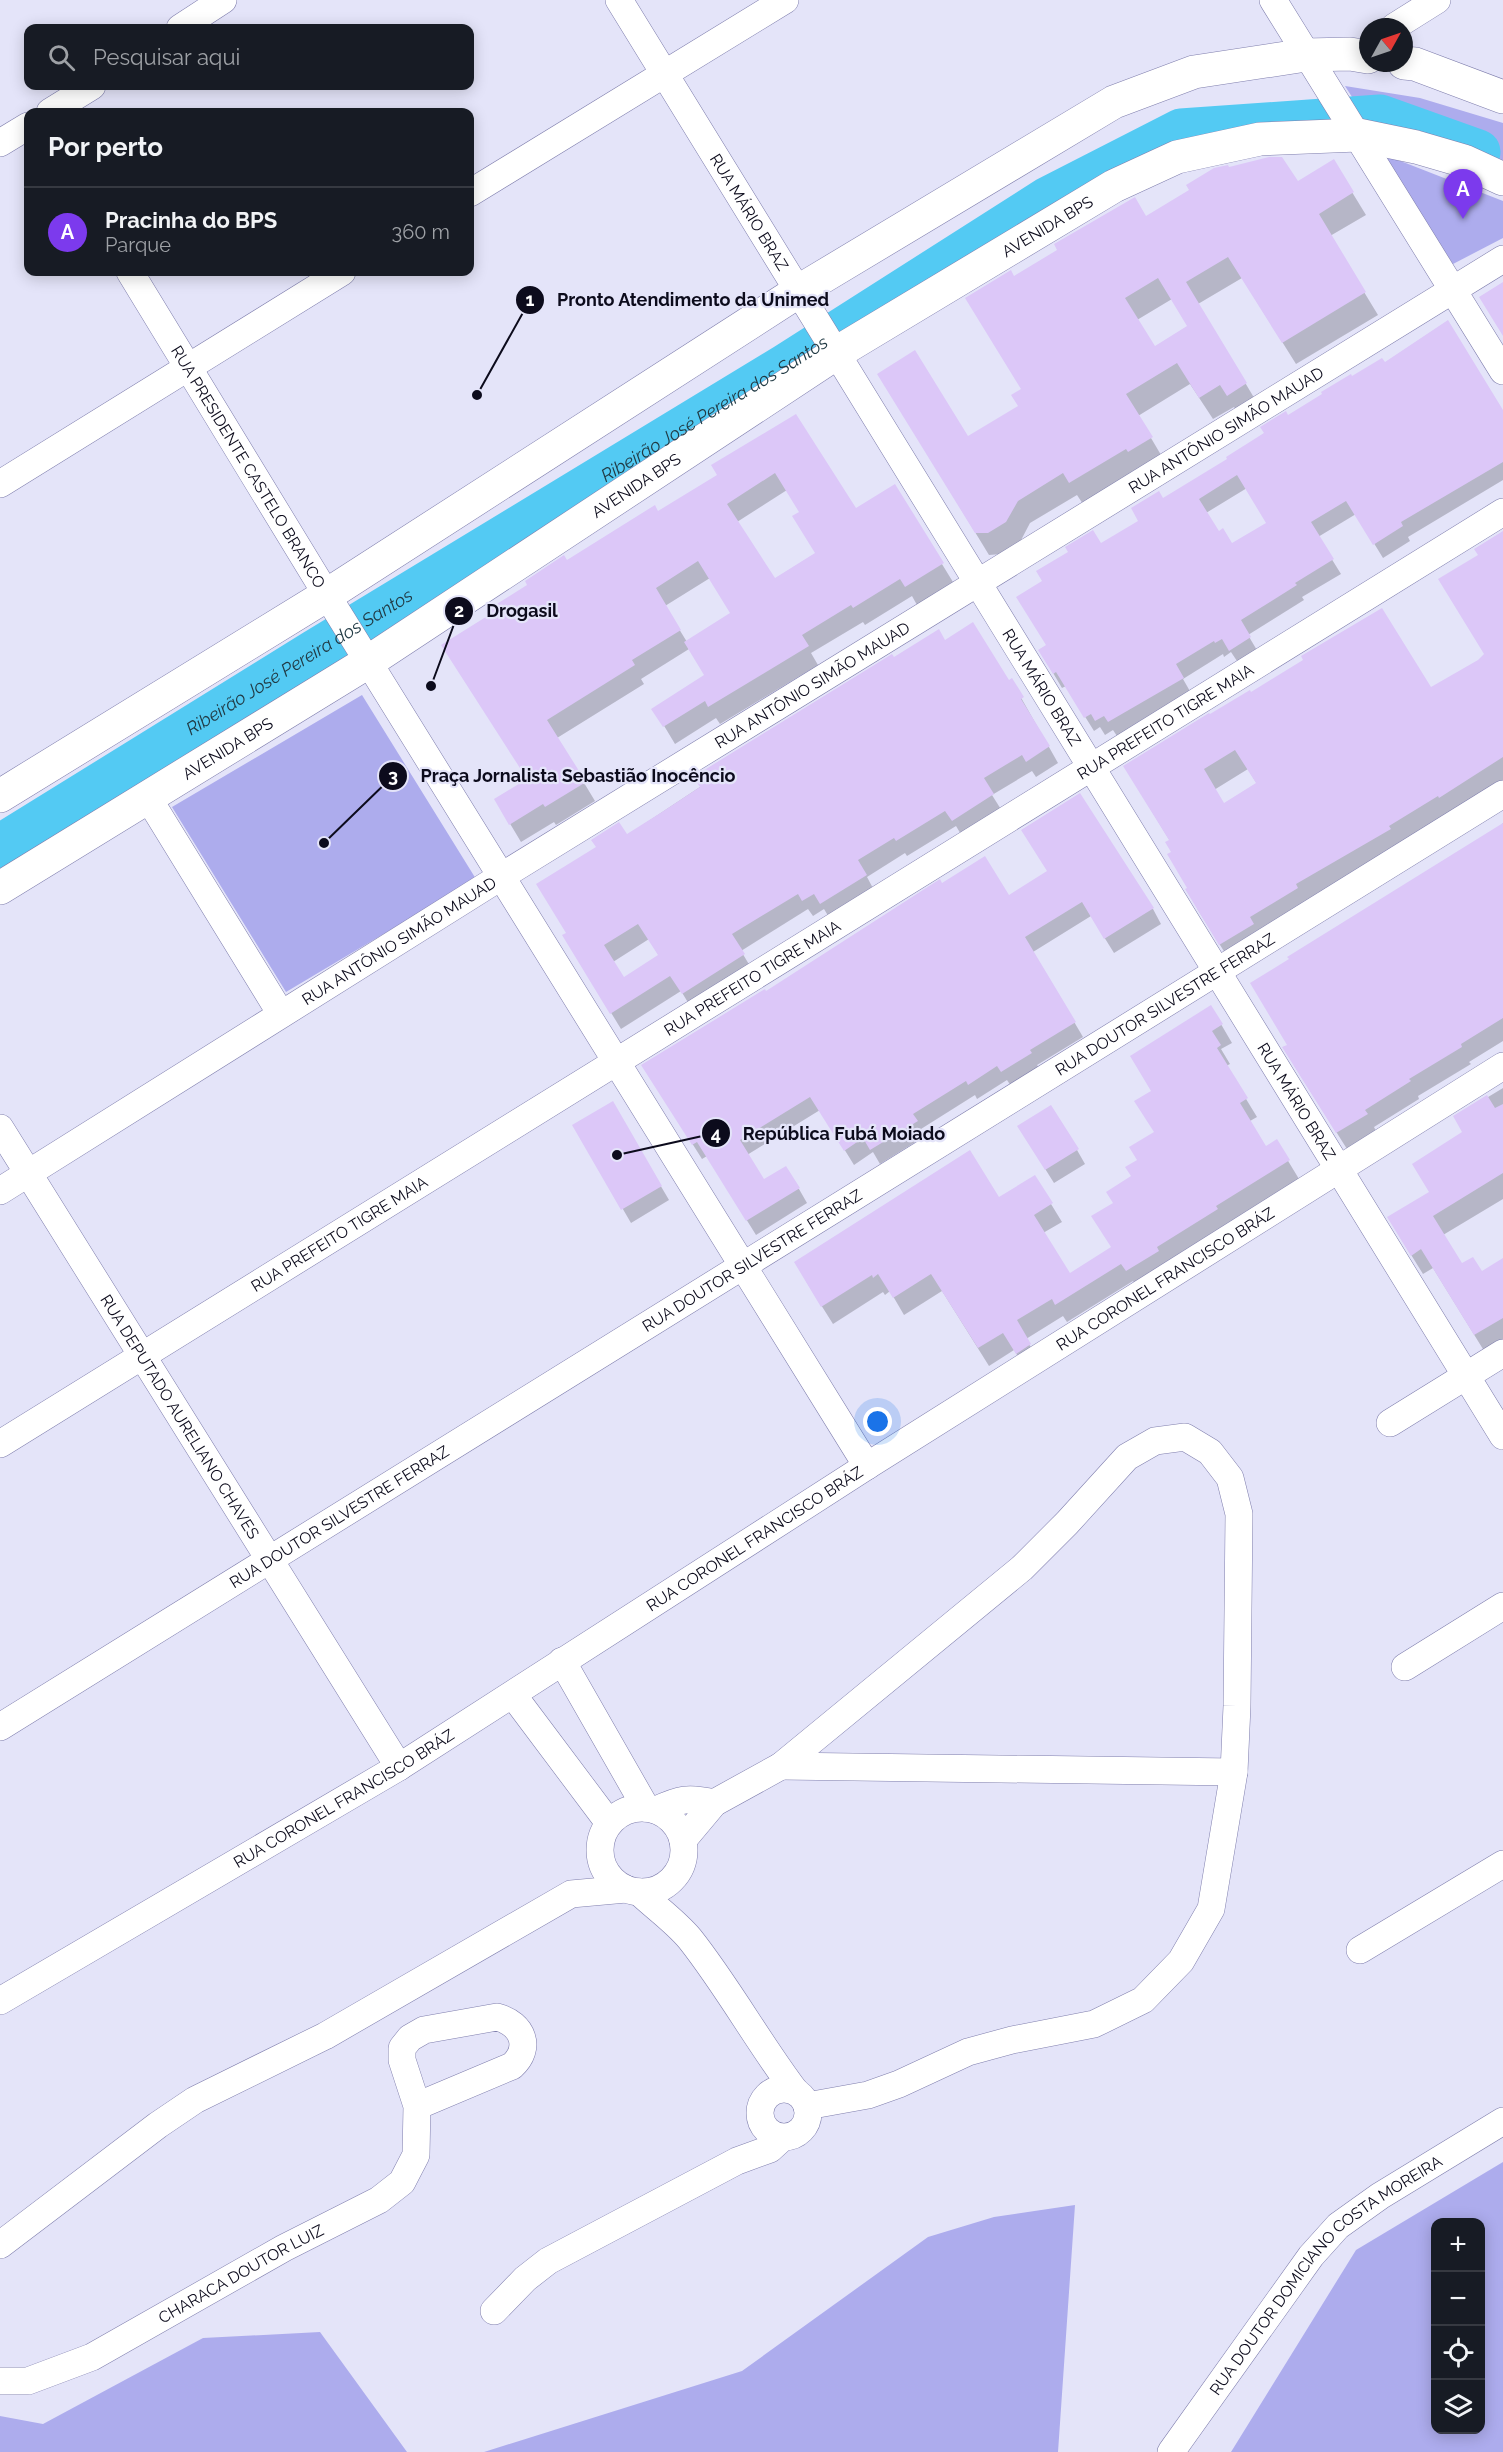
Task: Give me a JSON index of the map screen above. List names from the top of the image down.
{
  "streets": {
    "main road": ["AVENIDA BPS"],
    "street": [
      "RUA MÁRIO BRAZ",
      "RUA ANTÔNIO SIMÃO MAUAD",
      "RUA PRESIDENTE CASTELO BRANCO",
      "RUA PREFEITO TIGRE MAIA",
      "RUA DOUTOR SILVESTRE FERRAZ",
      "RUA CORONEL FRANCISCO BRÁZ",
      "RUA DEPUTADO AURELIANO CHAVES",
      "CHARACA DOUTOR LUIZ",
      "RUA DOUTOR DOMICIANO COSTA MOREIRA"
    ]
  },
  "crossings": [
    ["RUA MÁRIO BRAZ", "AVENIDA BPS"],
    ["RUA MÁRIO BRAZ", "RUA ANTÔNIO SIMÃO MAUAD"],
    ["RUA MÁRIO BRAZ", "RUA PREFEITO TIGRE MAIA"],
    ["RUA MÁRIO BRAZ", "RUA DOUTOR SILVESTRE FERRAZ"],
    ["RUA MÁRIO BRAZ", "RUA CORONEL FRANCISCO BRÁZ"],
    ["AVENIDA BPS", "RUA PRESIDENTE CASTELO BRANCO"],
    ["RUA ANTÔNIO SIMÃO MAUAD", "RUA PRESIDENTE CASTELO BRANCO"],
    ["RUA ANTÔNIO SIMÃO MAUAD", "RUA DEPUTADO AURELIANO CHAVES"],
    ["RUA PREFEITO TIGRE MAIA", "RUA DEPUTADO AURELIANO CHAVES"],
    ["RUA DOUTOR SILVESTRE FERRAZ", "RUA DEPUTADO AURELIANO CHAVES"],
    ["RUA CORONEL FRANCISCO BRÁZ", "RUA DEPUTADO AURELIANO CHAVES"]
  ],
  "water": ["Ribeirão José Pereira dos Santos"],
  "places": [
    "Pronto Atendimento da Unimed",
    "Drogasil",
    "Praça Jornalista Sebastião Inocêncio",
    "República Fubá Moiado"
  ],
  "north": "top right",
  "page": {
    "search": "Pesquisar aqui",
    "heading": "Por perto",
    "pins": "A",
    "list": [
      {
        "mark": "A",
        "name": "Pracinha do BPS",
        "note": "Parque",
        "value": "360 m"
      }
    ],
    "map_buttons": ["+", "−"]
  }
}
